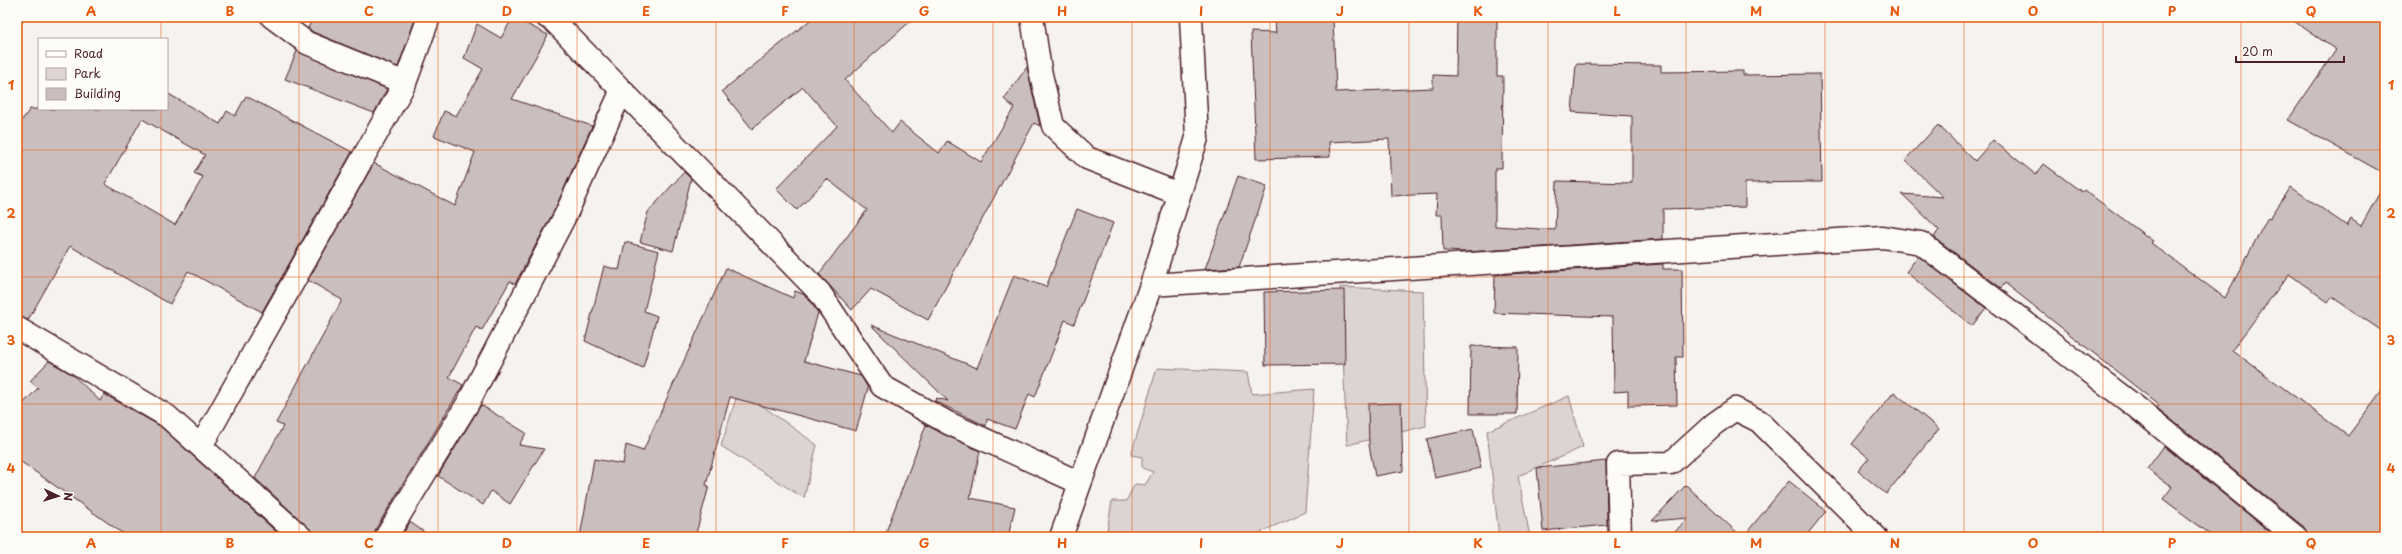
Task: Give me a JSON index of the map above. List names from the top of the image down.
{
  "legend": ["Road", "Park", "Building"],
  "scale_bar": "20 m",
  "north": "right",
  "grid": {
    "columns": [
      "A",
      "B",
      "C",
      "D",
      "E",
      "F",
      "G",
      "H",
      "I",
      "J",
      "K",
      "L",
      "M",
      "N",
      "O",
      "P",
      "Q"
    ],
    "rows": [
      "1",
      "2",
      "3",
      "4"
    ]
  }
}
